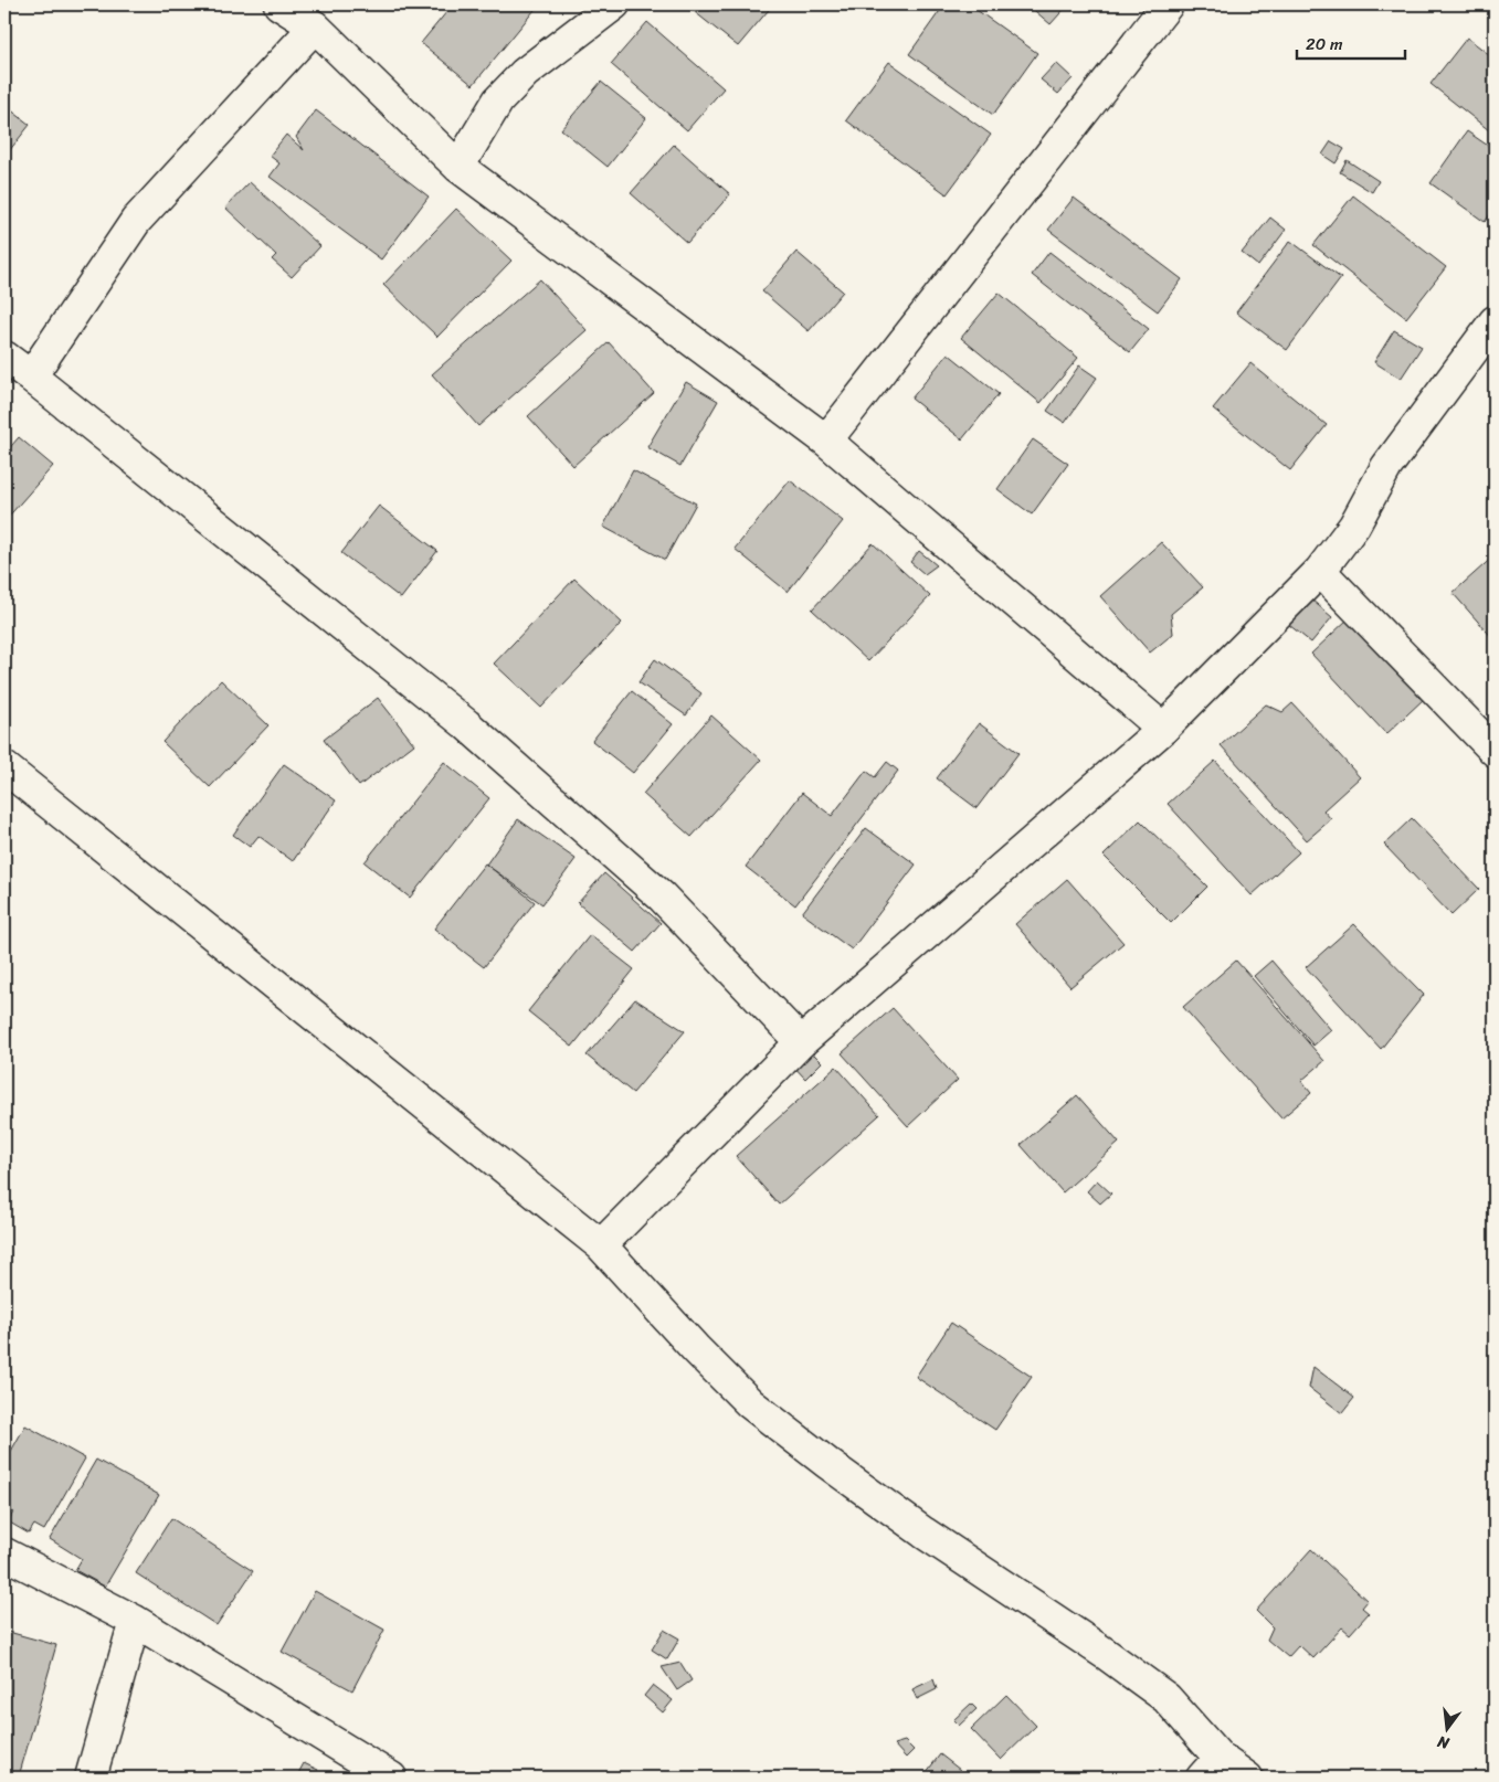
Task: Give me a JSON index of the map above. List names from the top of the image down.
{
  "scale_bar": "20 m",
  "north": "bottom"
}
